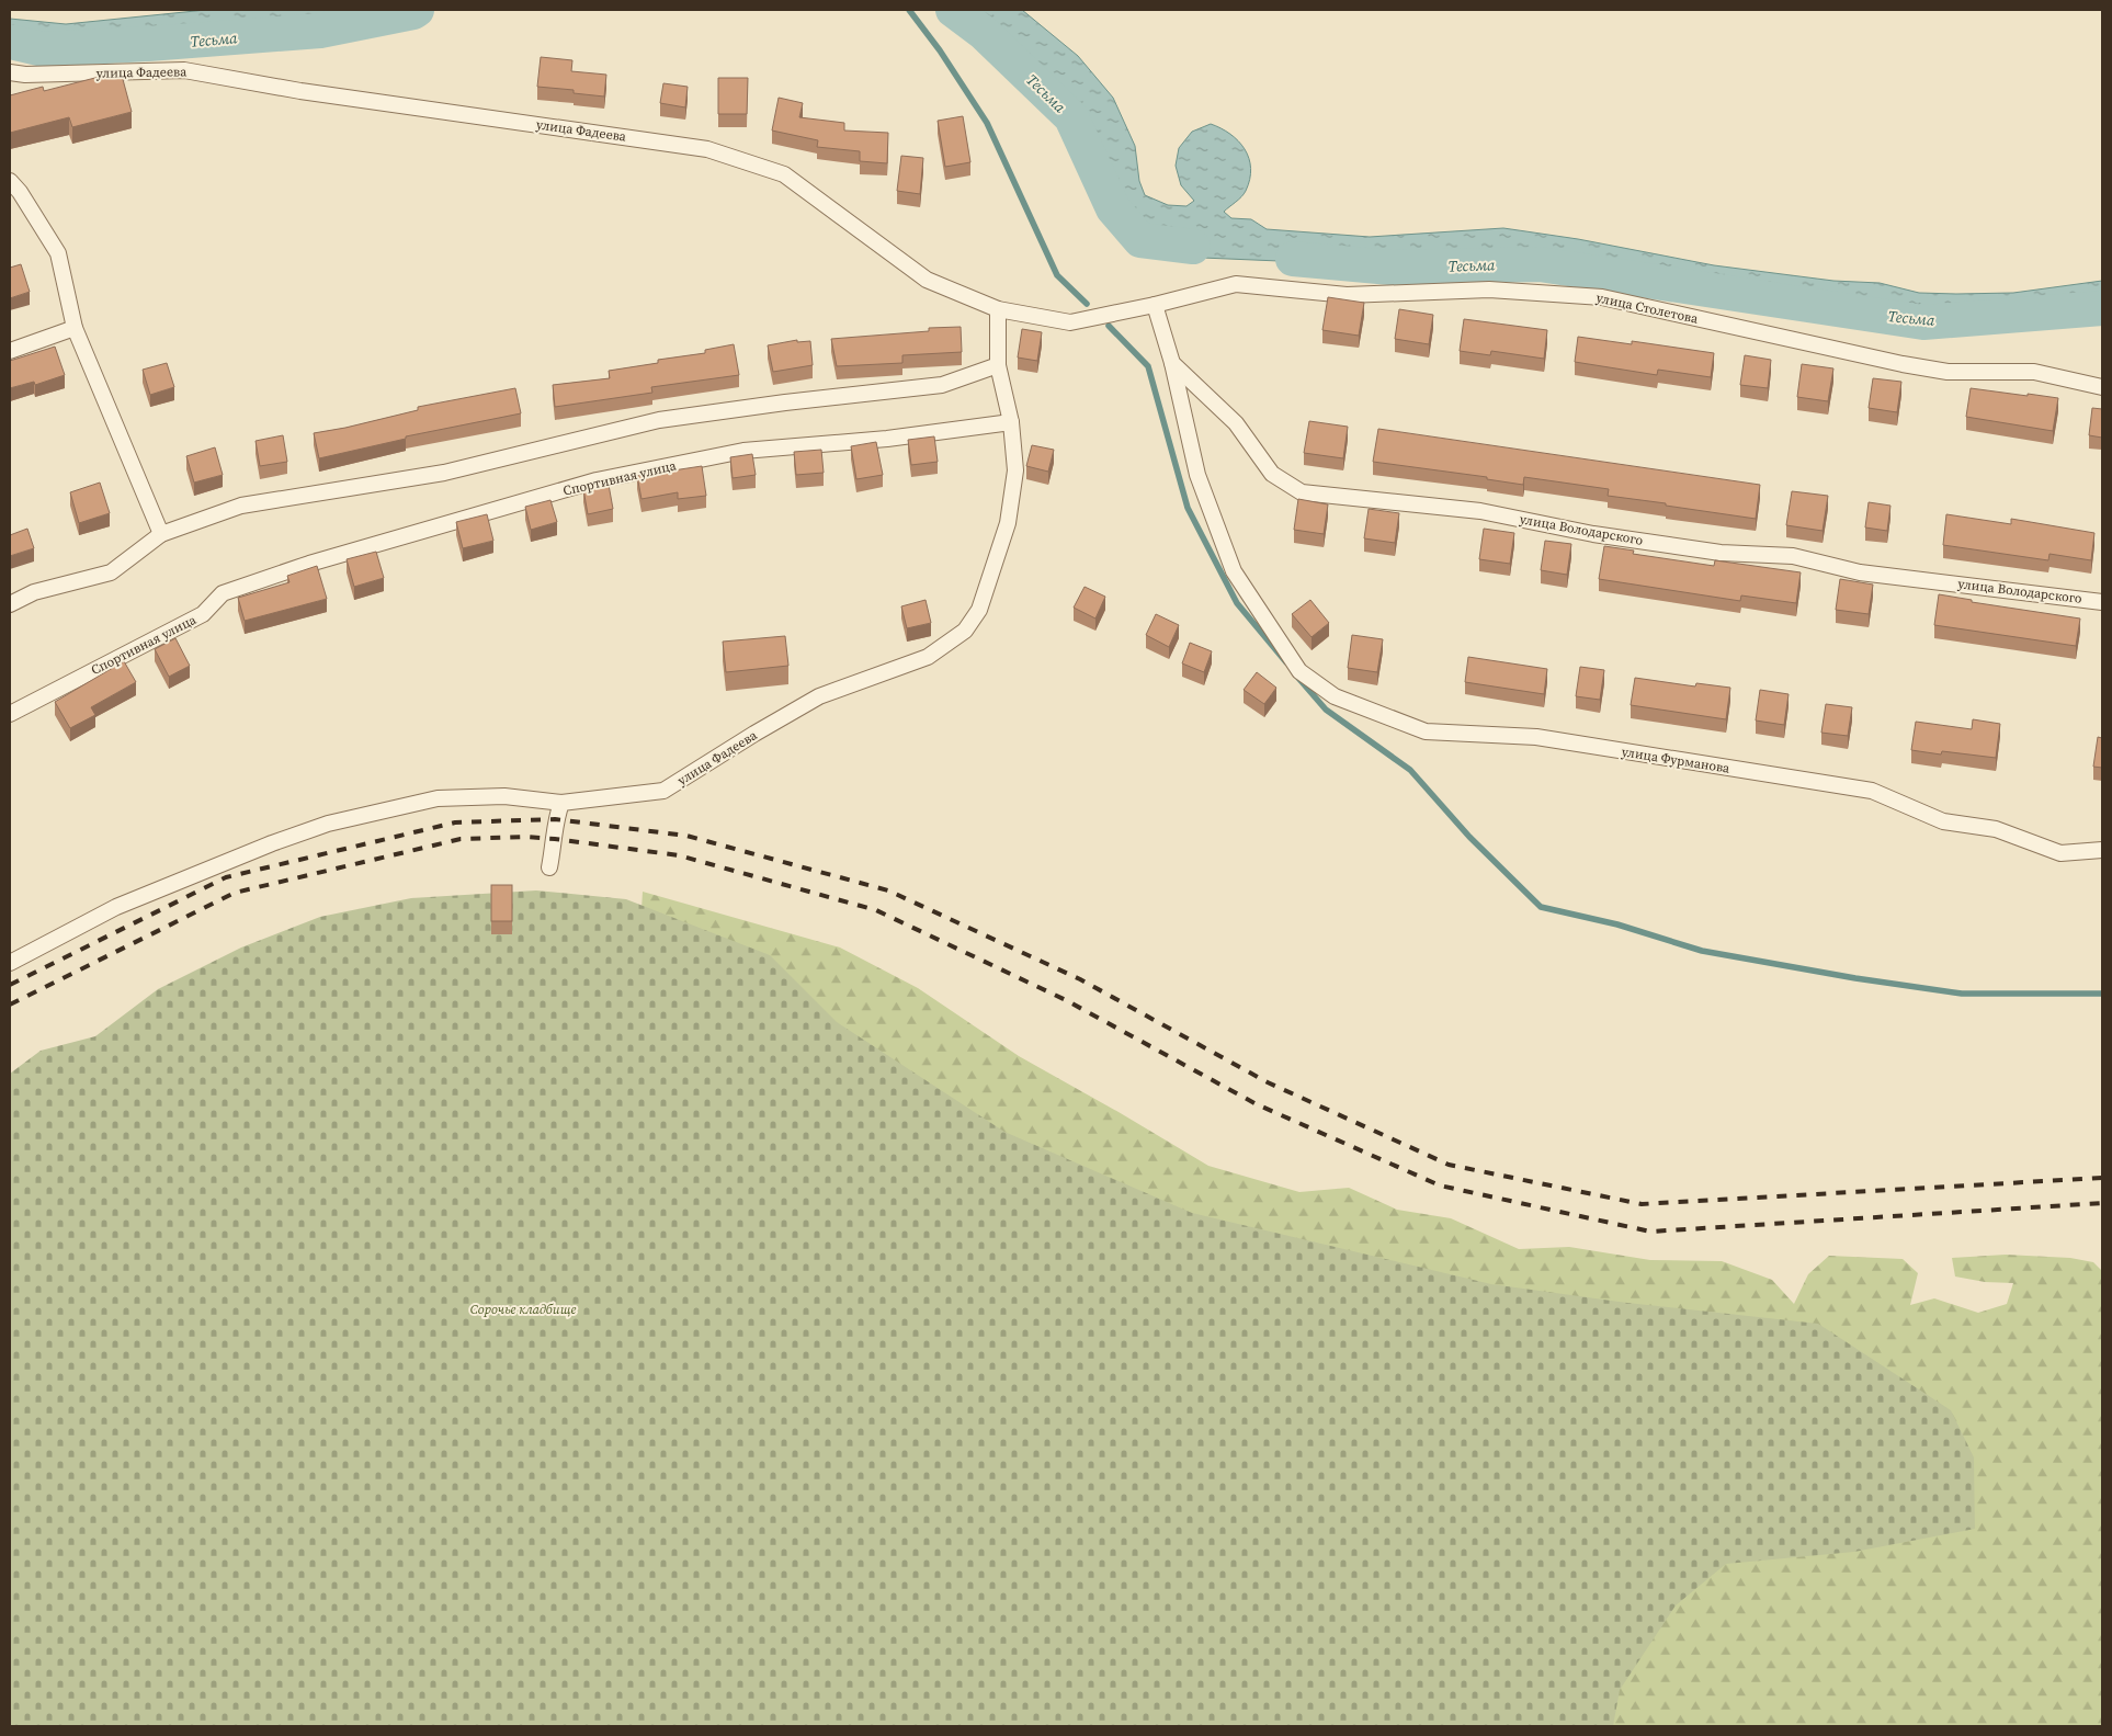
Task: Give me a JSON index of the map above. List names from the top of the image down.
{
  "streets": {
    "street": [
      "улица Фадеева",
      "улица Столетова",
      "Спортивная улица",
      "улица Володарского",
      "улица Фурманова"
    ]
  },
  "crossings": [
    ["улица Фадеева", "улица Столетова"],
    ["улица Фадеева", "Спортивная улица"],
    ["улица Володарского", "улица Фурманова"]
  ],
  "water": ["Тесьма"],
  "parks": ["Сорочье кладбище"]
}
